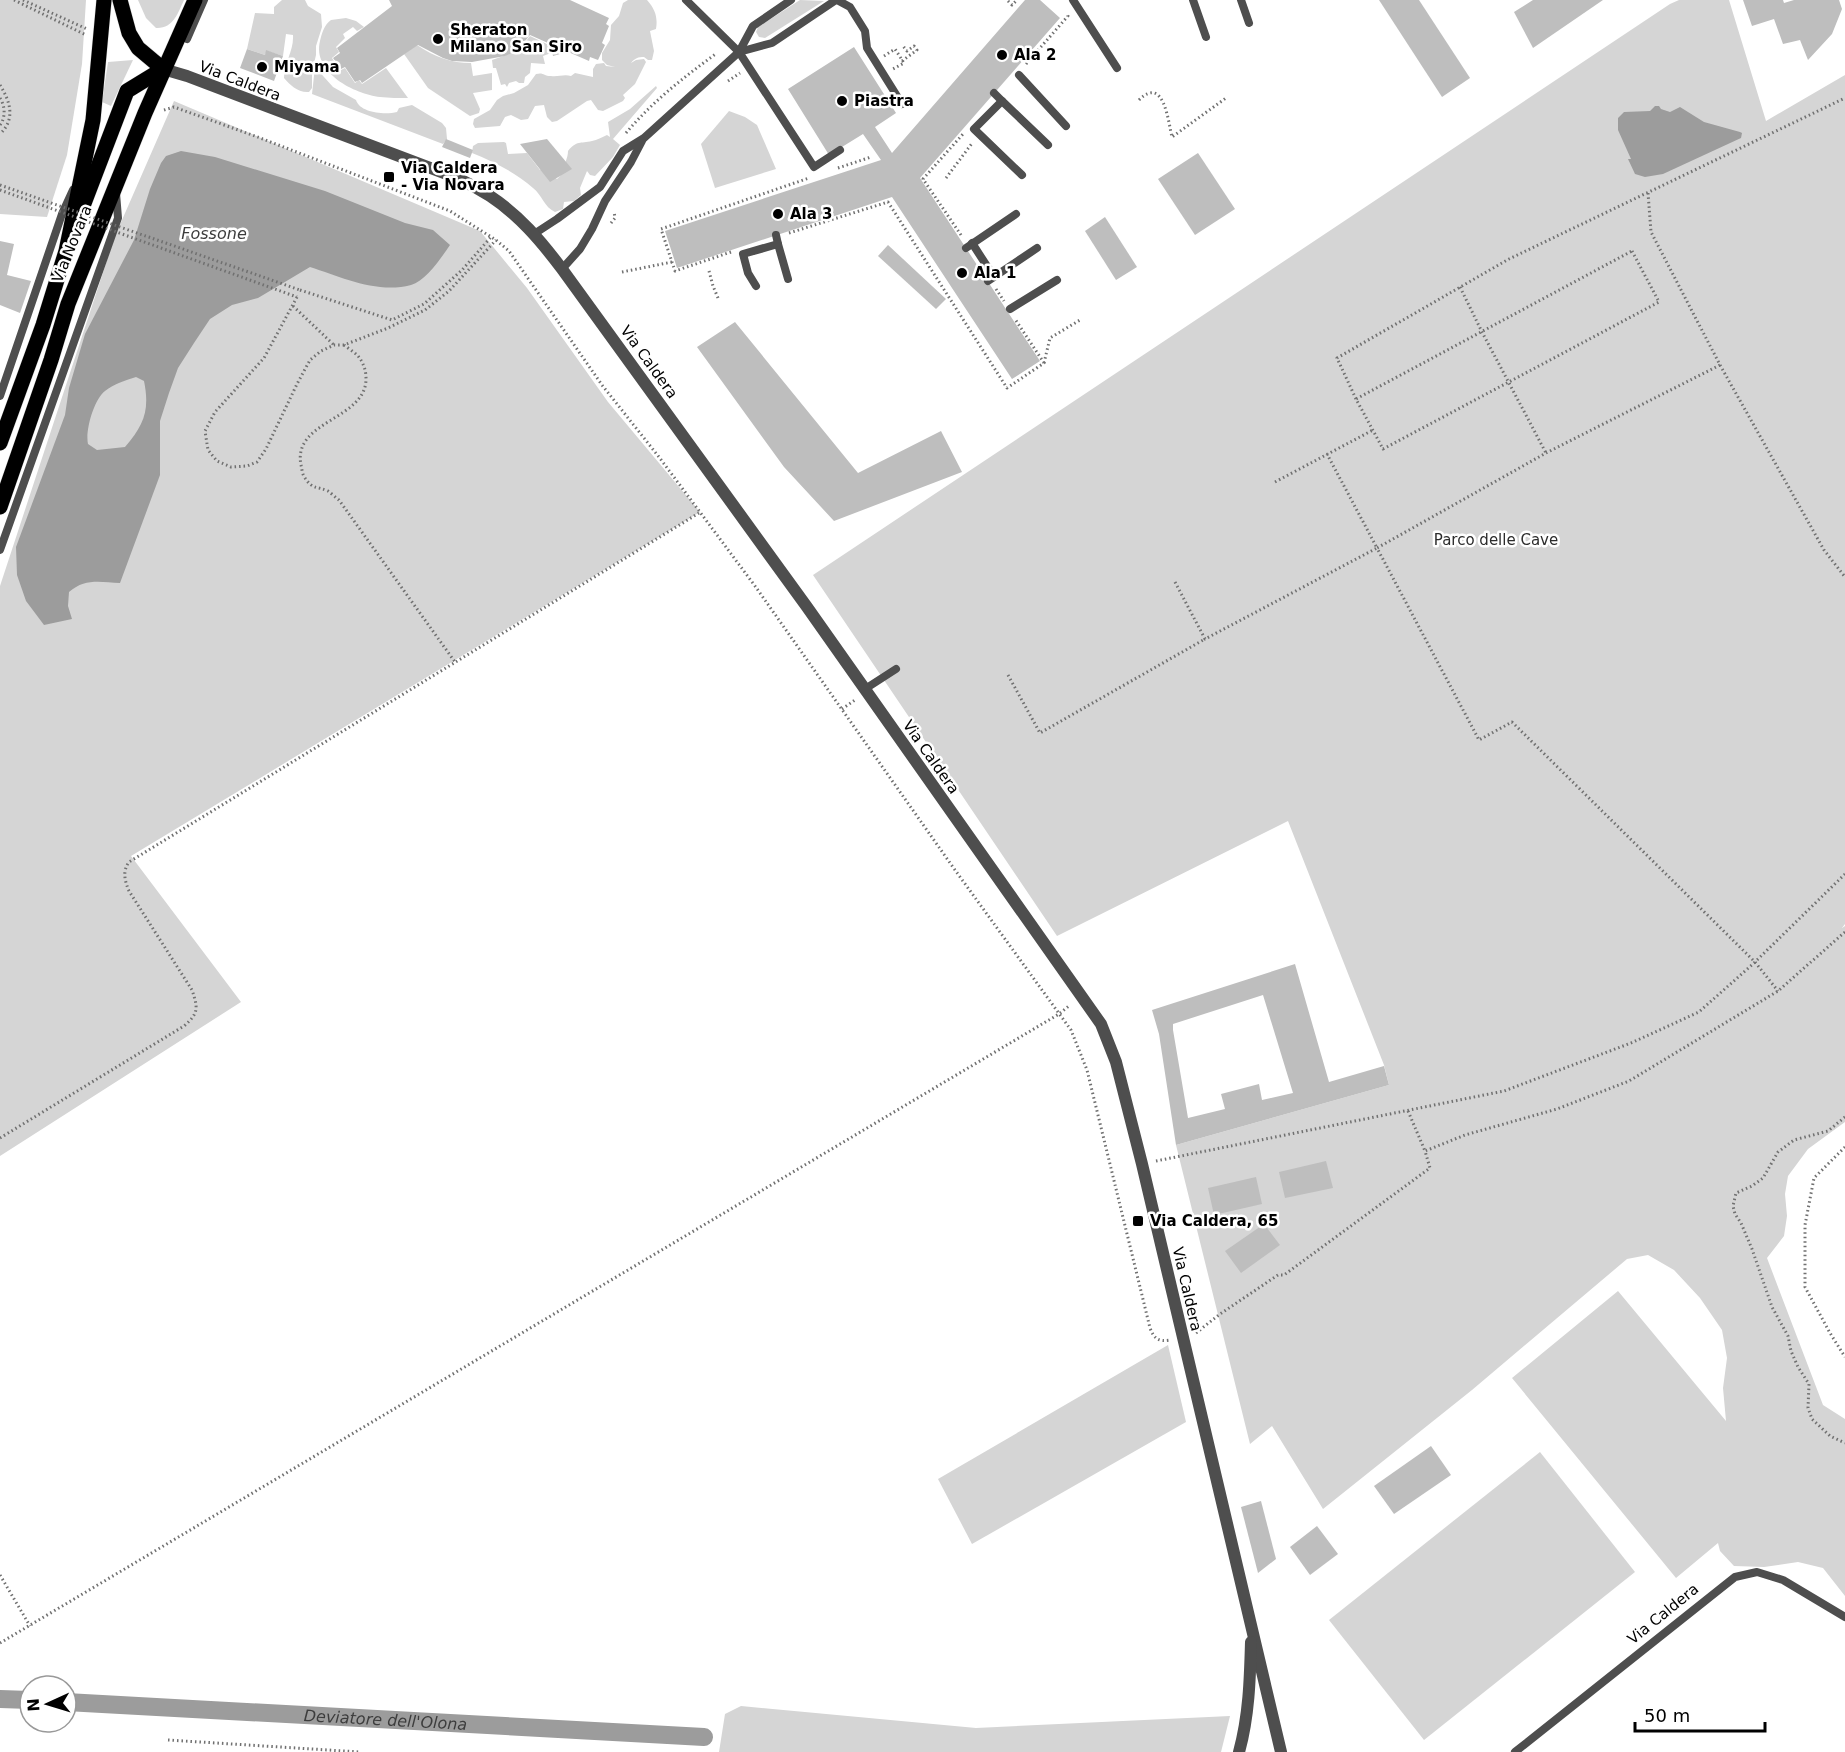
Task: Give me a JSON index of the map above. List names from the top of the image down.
{
  "streets": {
    "main road": ["Via Novara"],
    "street": ["Via Caldera"]
  },
  "crossings": [
    ["Via Caldera", "Via Novara"]
  ],
  "water": ["Fossone", "Deviatore dell'Olona"],
  "parks": ["Parco delle Cave"],
  "places": {
    "other": [
      "Sheraton Milano San Siro",
      "Ala 2",
      "Miyama",
      "Piastra",
      "Ala 3",
      "Ala 1"
    ],
    "transit": ["Via Caldera - Via Novara", "Via Caldera, 65"]
  },
  "scale_bar": "50 m",
  "north": "left"
}
